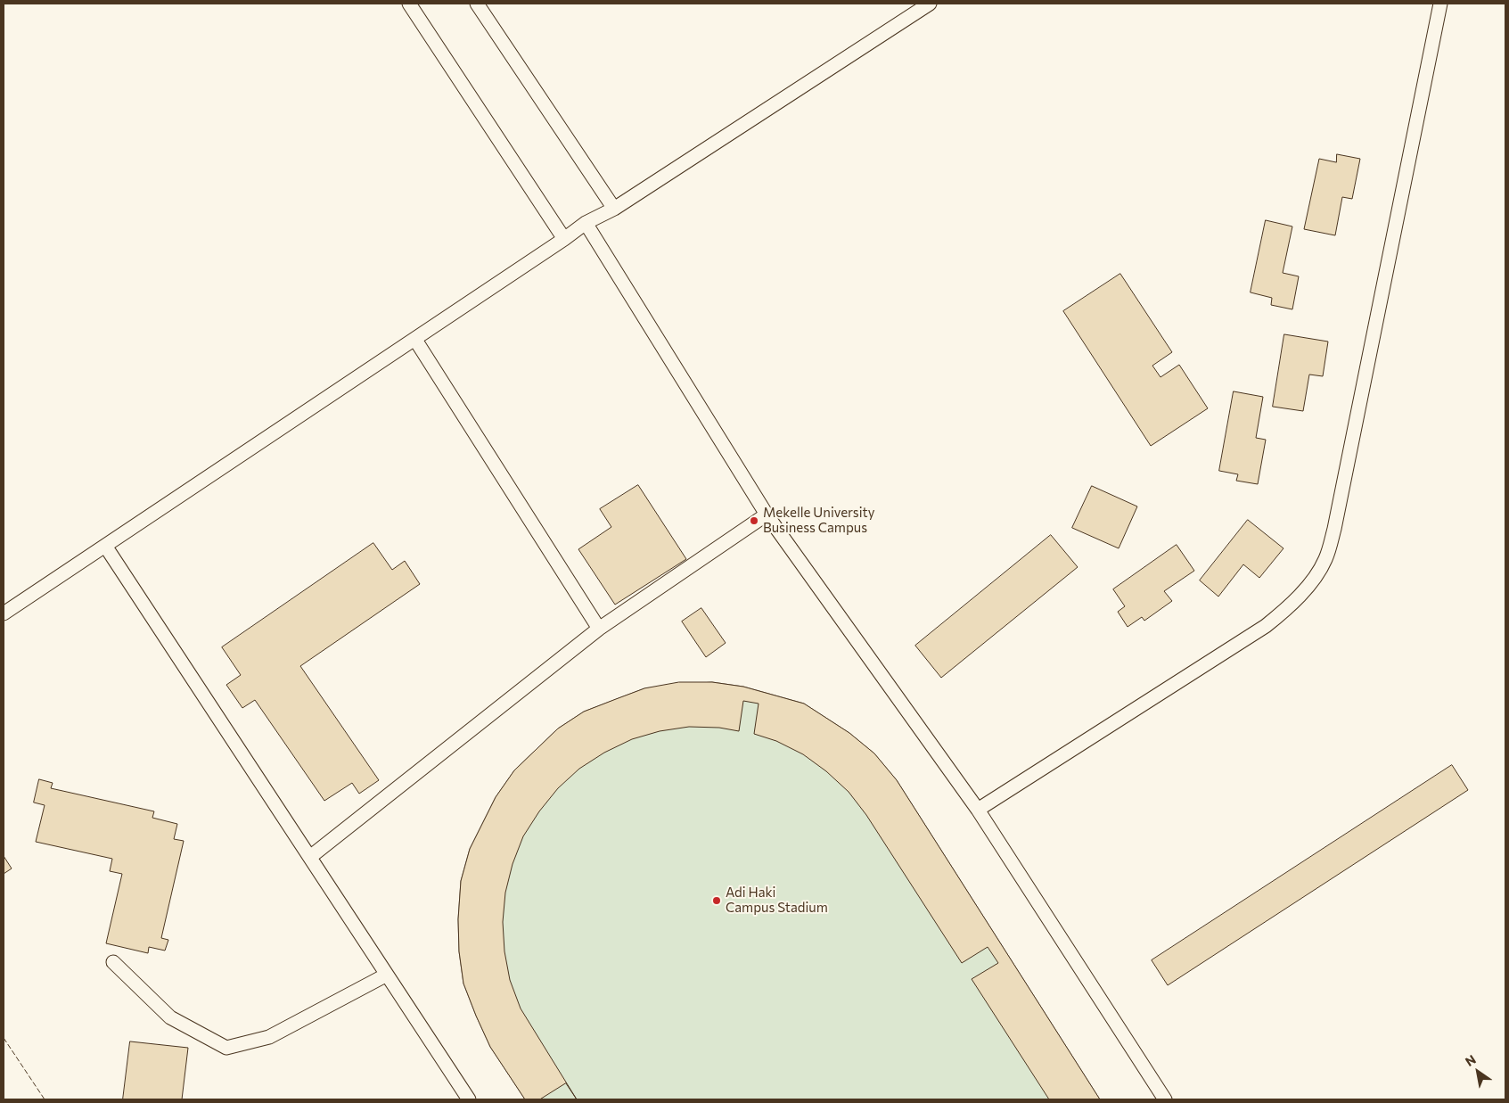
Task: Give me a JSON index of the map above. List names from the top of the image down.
{
  "places": ["Mekelle University Business Campus", "Adi Haki Campus Stadium"],
  "north": "top left"
}
